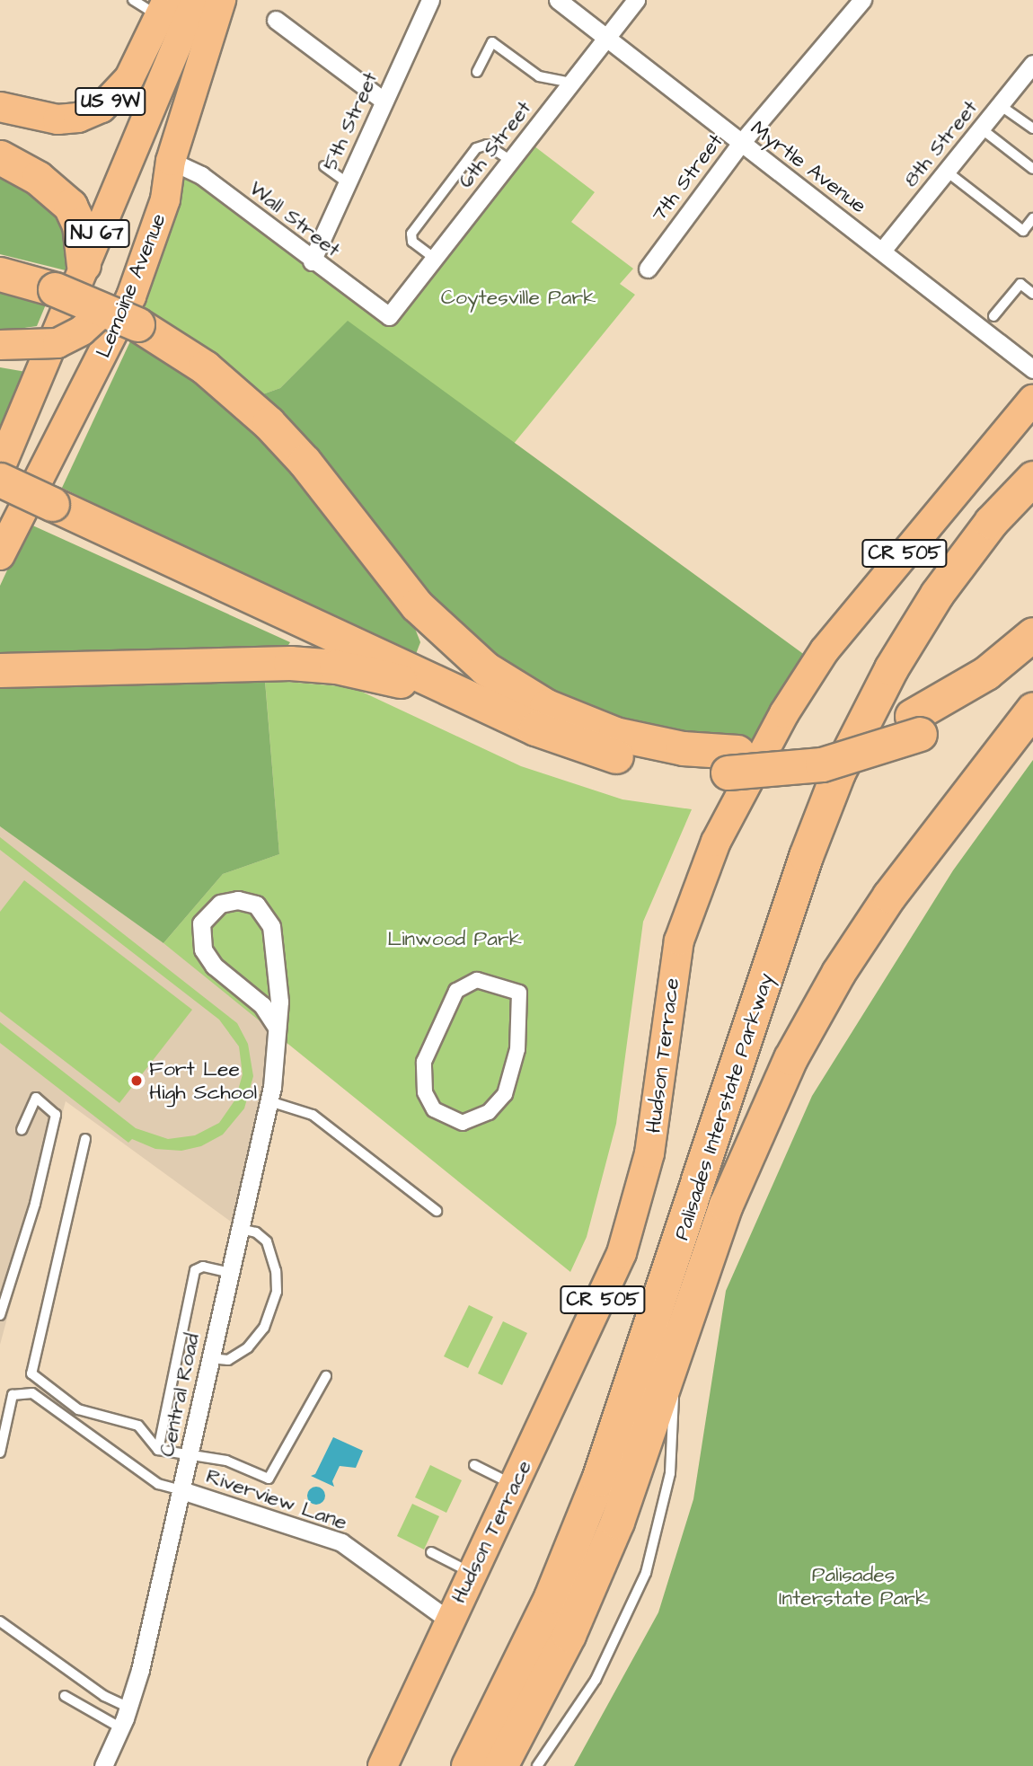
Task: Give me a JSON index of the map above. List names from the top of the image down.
{
  "streets": {
    "highway": ["Palisades Interstate Parkway"],
    "main road": [
      "US 9W",
      "NJ 67",
      "Lemoine Avenue",
      "CR 505",
      "Hudson Terrace"
    ],
    "street": [
      "5th Street",
      "8th Street",
      "6th Street",
      "Myrtle Avenue",
      "7th Street",
      "Wall Street",
      "Central Road",
      "Riverview Lane"
    ]
  },
  "crossings": [
    ["5th Street", "Wall Street"],
    ["8th Street", "Myrtle Avenue"],
    ["6th Street", "Myrtle Avenue"],
    ["6th Street", "Wall Street"],
    ["Myrtle Avenue", "7th Street"],
    ["Wall Street", "Lemoine Avenue"],
    ["Hudson Terrace", "Riverview Lane"],
    ["Central Road", "Riverview Lane"]
  ],
  "parks": ["Coytesville Park", "Linwood Park", "Palisades Interstate Park"],
  "places": ["Fort Lee High School"]
}
